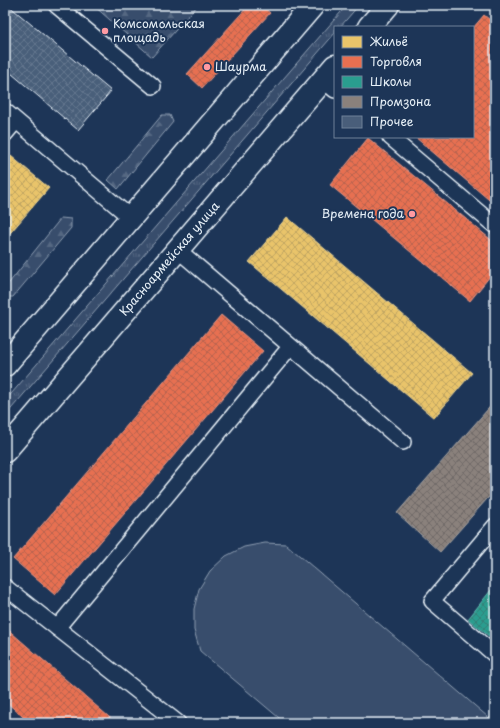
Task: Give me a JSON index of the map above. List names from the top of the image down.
{
  "streets": {
    "main road": ["Красноармейская улица"]
  },
  "places": ["Комсомольская площадь", "Шаурма", "Времена года"],
  "legend": [
    "Жильё",
    "Торговля",
    "Школы",
    "Промзона",
    "Прочее"
  ]
}
